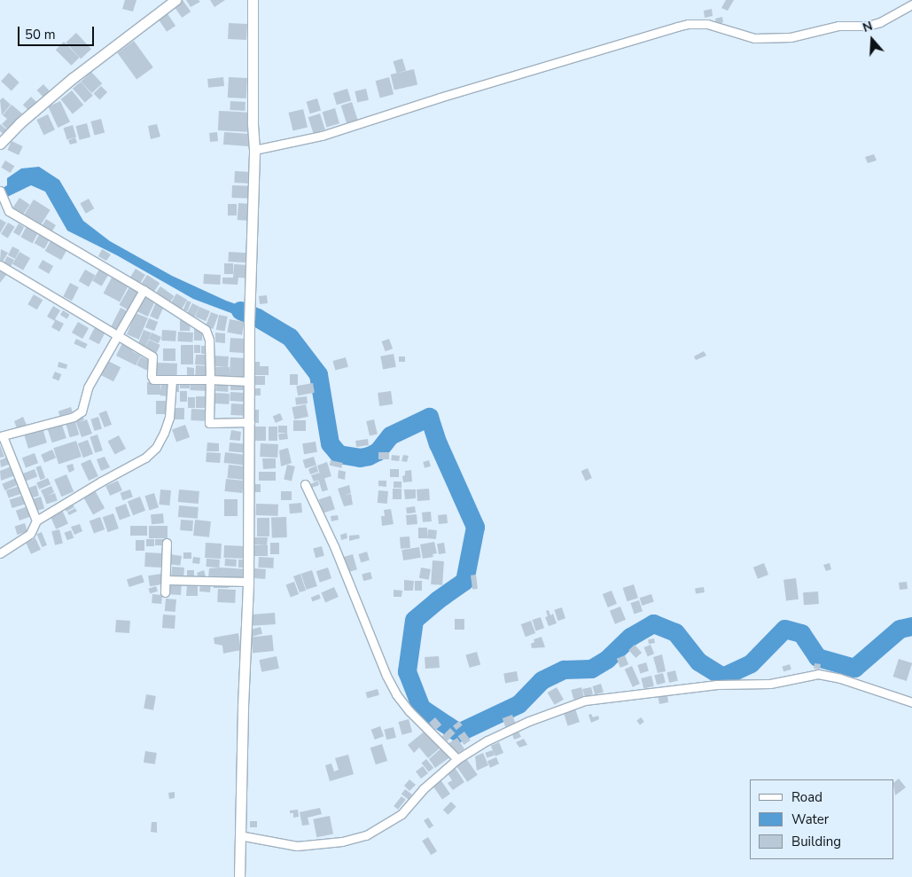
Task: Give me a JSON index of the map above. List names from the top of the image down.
{
  "legend": ["Road", "Water", "Building"],
  "scale_bar": "50 m",
  "north": "top"
}
